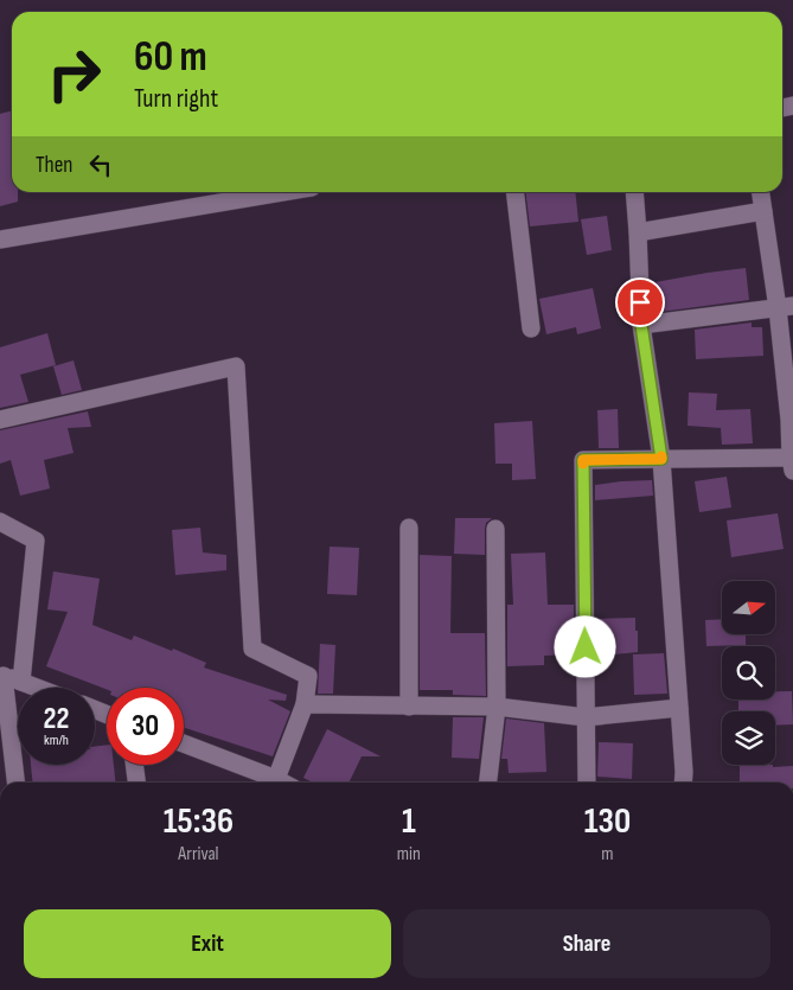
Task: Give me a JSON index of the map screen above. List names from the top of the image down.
{
  "north": "right",
  "page": {
    "turn": ["60 m", "Turn right"],
    "then": "Then",
    "speed": "22 km/h",
    "limit": "30",
    "eta": [
      "15:36",
      "Arrival",
      "1",
      "min",
      "130",
      "m"
    ],
    "buttons": ["Exit", "Share"]
  }
}
